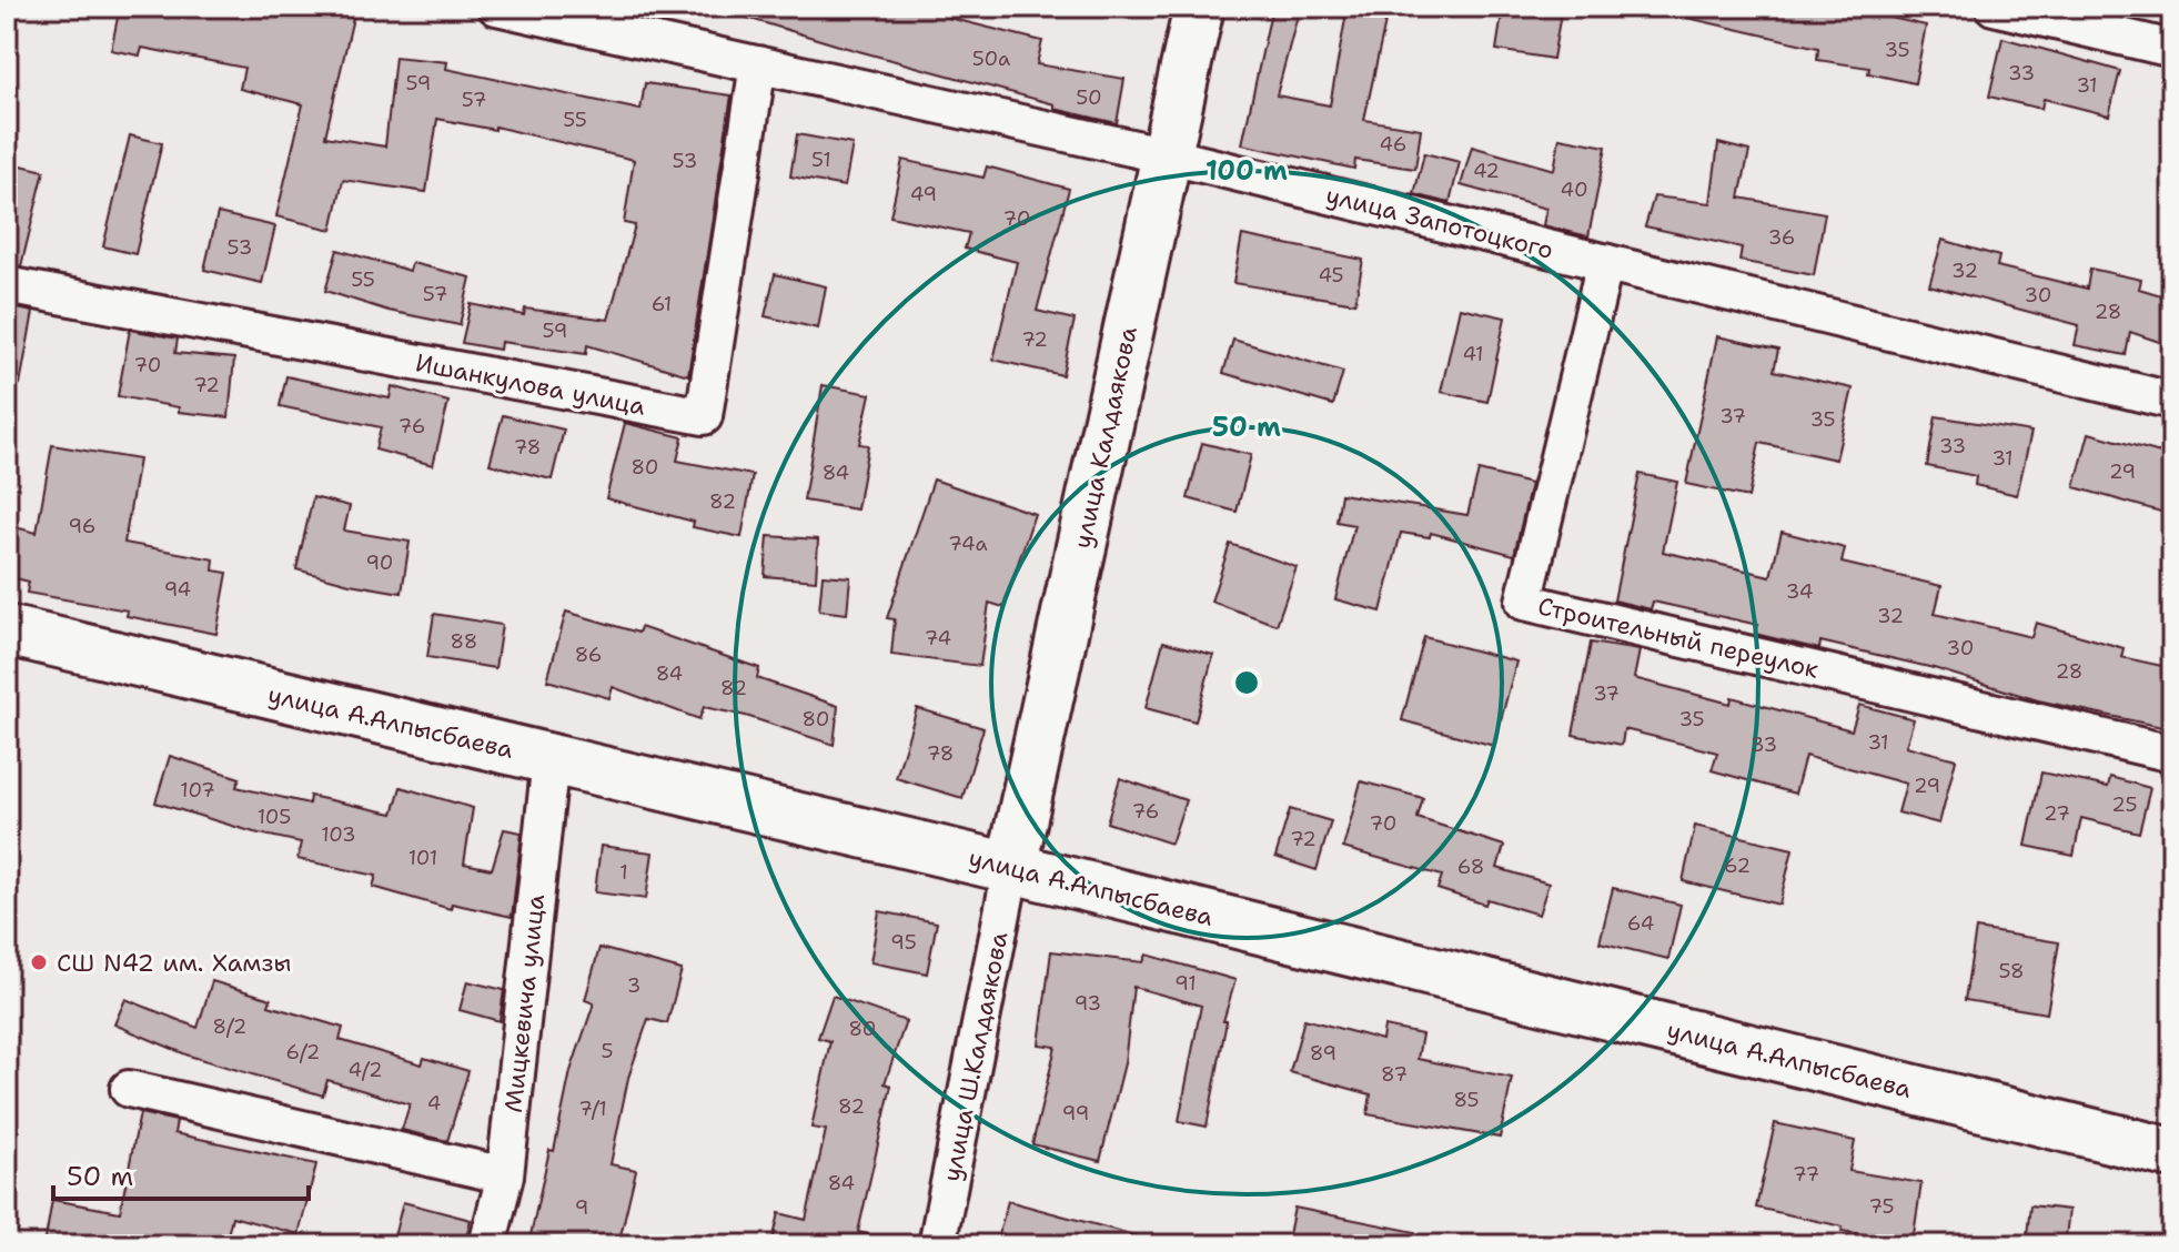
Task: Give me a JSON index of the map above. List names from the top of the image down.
{
  "streets": {
    "street": [
      "улица Запотоцкого",
      "Ишанкулова улица",
      "улица Калдаякова",
      "Строительный переулок",
      "улица А.Алпысбаева",
      "Мицкевича улица",
      "улица Ш.Калдаякова"
    ]
  },
  "crossings": [
    ["улица Запотоцкого", "Ишанкулова улица"],
    ["улица Запотоцкого", "улица Калдаякова"],
    ["улица Запотоцкого", "Строительный переулок"],
    ["улица Калдаякова", "улица А.Алпысбаева"],
    ["улица Калдаякова", "улица Ш.Калдаякова"],
    ["улица А.Алпысбаева", "Мицкевича улица"],
    ["улица А.Алпысбаева", "улица Ш.Калдаякова"]
  ],
  "places": ["СШ N42 им. Хамзы"],
  "house_numbers": [
    "35",
    "50а",
    "33",
    "59",
    "31",
    "50",
    "57",
    "55",
    "46",
    "51",
    "53",
    "42",
    "40",
    "49",
    "70",
    "36",
    "53",
    "32",
    "45",
    "55",
    "57",
    "30",
    "61",
    "28",
    "59",
    "72",
    "41",
    "70",
    "72",
    "37",
    "35",
    "76",
    "33",
    "78",
    "31",
    "80",
    "29",
    "84",
    "82",
    "96",
    "74а",
    "90",
    "94",
    "34",
    "32",
    "74",
    "88",
    "30",
    "86",
    "28",
    "84",
    "82",
    "37",
    "80",
    "35",
    "31",
    "33",
    "78",
    "29",
    "107",
    "25",
    "76",
    "27",
    "105",
    "70",
    "103",
    "72",
    "101",
    "62",
    "68",
    "1",
    "64",
    "95",
    "58",
    "91",
    "3",
    "93",
    "8/2",
    "80",
    "5",
    "6/2",
    "89",
    "4/2",
    "87",
    "85",
    "4",
    "82",
    "7/1",
    "99",
    "77",
    "84",
    "75",
    "9"
  ],
  "scale_bar": "50 m",
  "rings": ["100 m", "50 m"]
}
